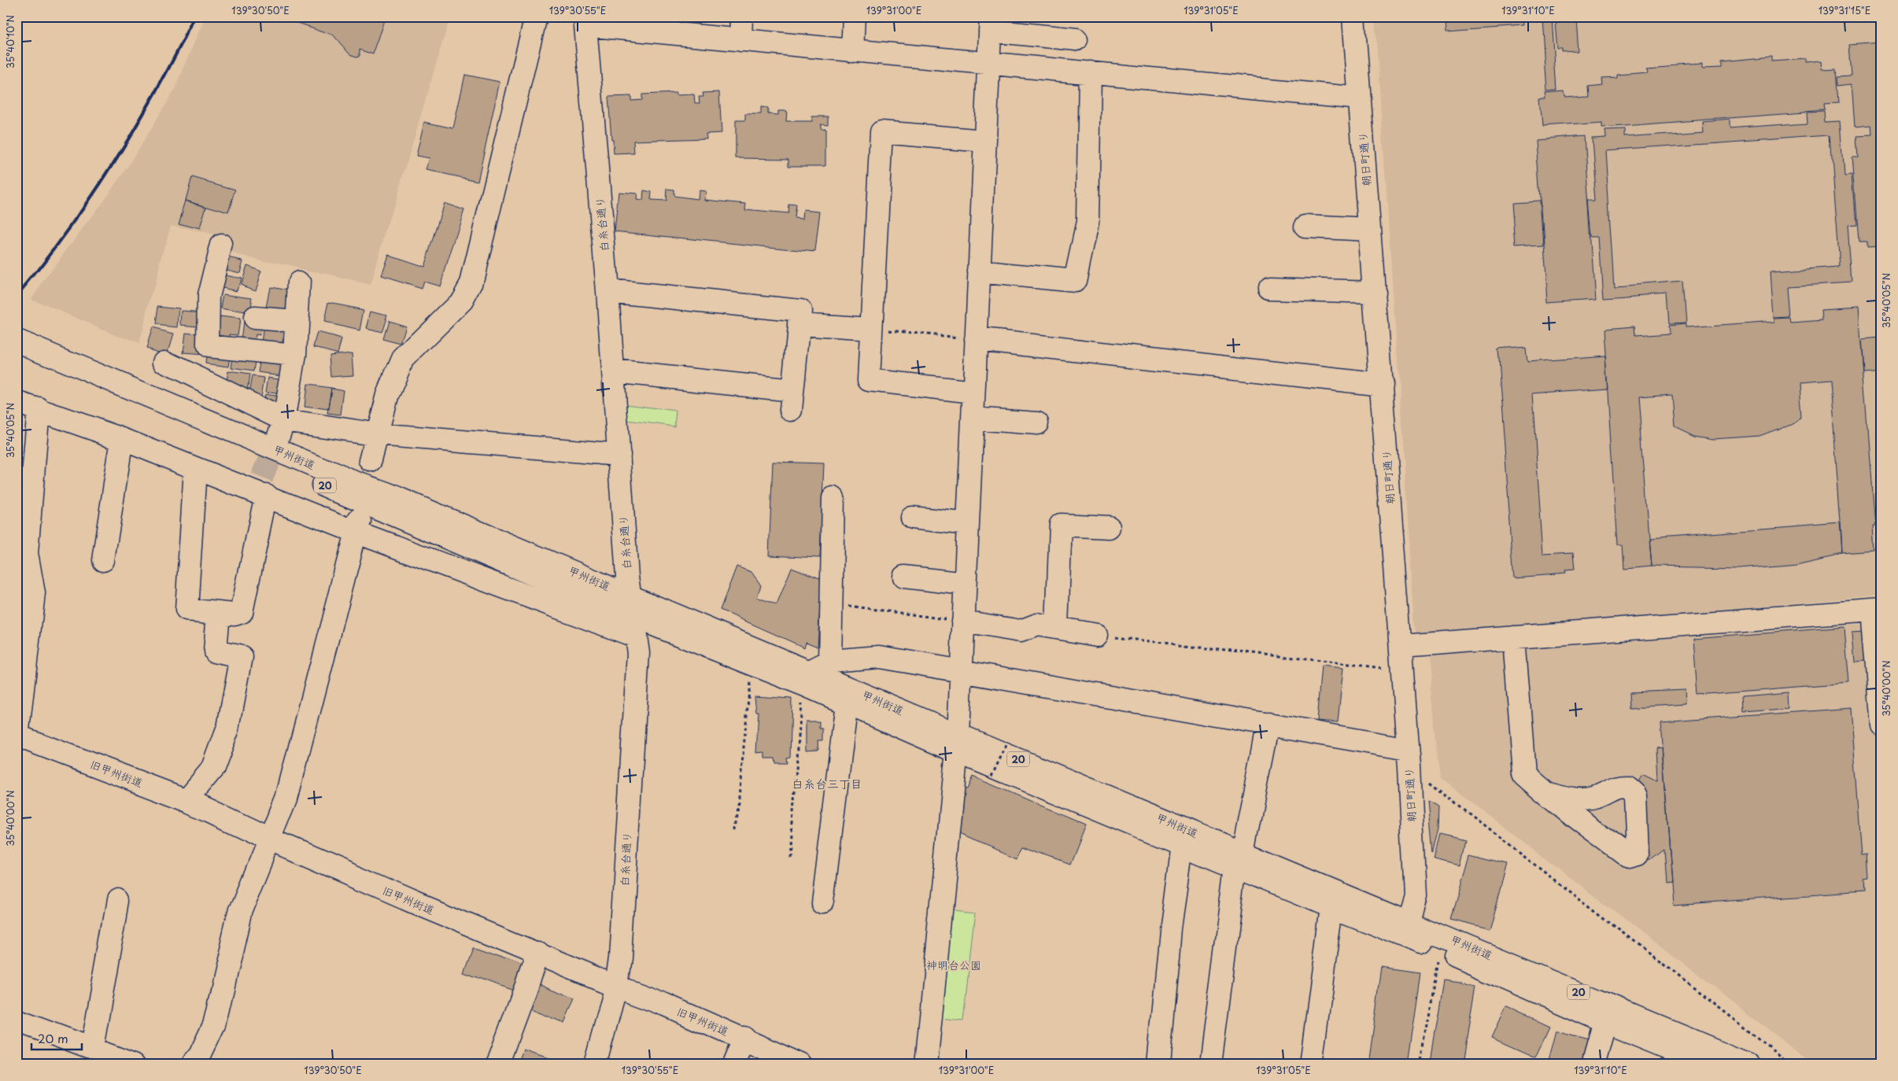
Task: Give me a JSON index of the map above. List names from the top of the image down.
{
  "streets": {
    "main road": [
      "朝日町通り",
      "白糸台通り",
      "甲州街道",
      "20",
      "旧甲州街道"
    ]
  },
  "crossings": [
    ["朝日町通り", "甲州街道"],
    ["白糸台通り", "甲州街道"],
    ["白糸台通り", "旧甲州街道"]
  ],
  "districts": ["白糸台三丁目"],
  "parks": ["神明台公園"],
  "scale_bar": "20 m",
  "coordinates": [
    "139°30'50\"E",
    "139°30'55\"E",
    "139°31'00\"E",
    "139°31'05\"E",
    "139°31'10\"E",
    "139°31'15\"E",
    "35°40'10\"N",
    "35°40'05\"N",
    "35°40'00\"N"
  ]
}
